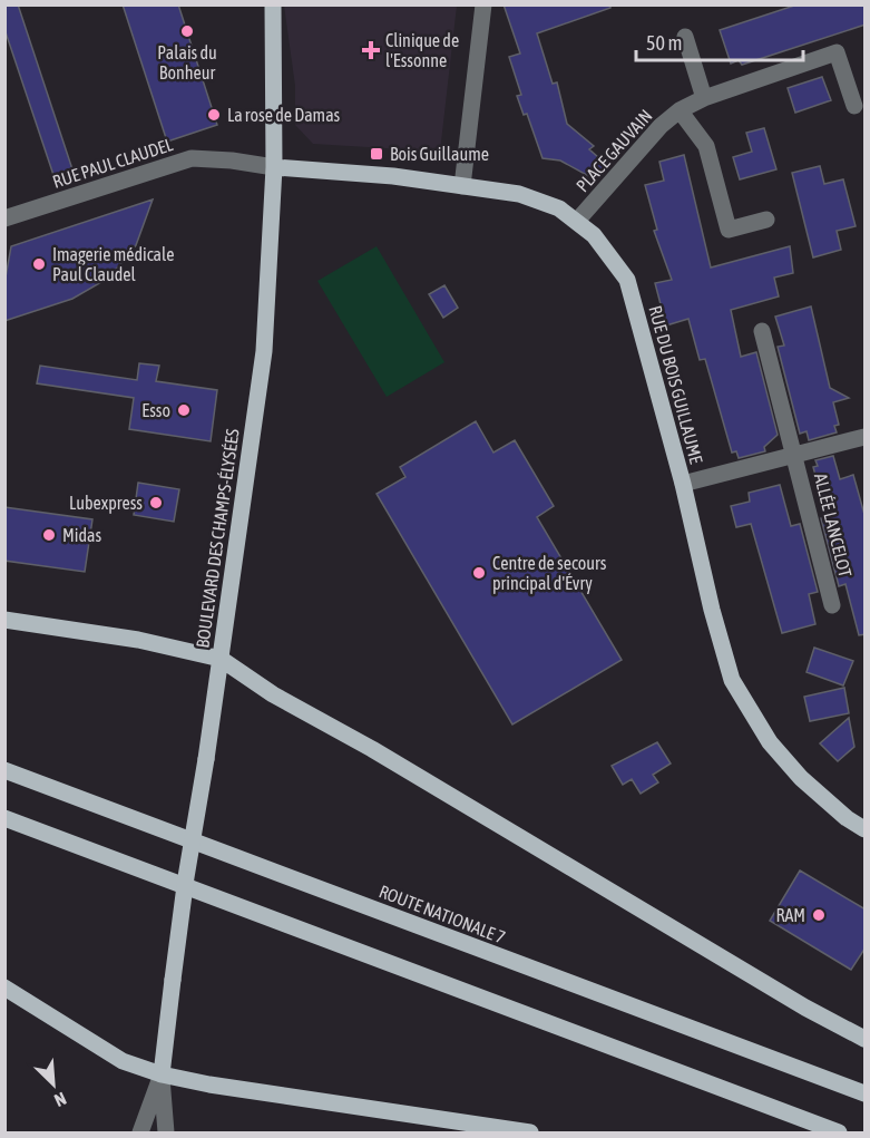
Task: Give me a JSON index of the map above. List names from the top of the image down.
{
  "streets": {
    "main road": ["RUE DU BOIS GUILLAUME", "BOULEVARD DES CHAMPS-ÉLYSÉES", "ROUTE NATIONALE 7"],
    "street": ["PLACE GAUVAIN", "RUE PAUL CLAUDEL", "ALLÉE LANCELOT"]
  },
  "crossings": [
    ["PLACE GAUVAIN", "RUE DU BOIS GUILLAUME"],
    ["RUE PAUL CLAUDEL", "RUE DU BOIS GUILLAUME"],
    ["RUE PAUL CLAUDEL", "BOULEVARD DES CHAMPS-ÉLYSÉES"],
    ["RUE DU BOIS GUILLAUME", "ALLÉE LANCELOT"],
    ["RUE DU BOIS GUILLAUME", "BOULEVARD DES CHAMPS-ÉLYSÉES"]
  ],
  "places": {
    "other": [
      "Palais du Bonheur",
      "La rose de Damas",
      "Imagerie médicale Paul Claudel",
      "Esso",
      "Lubexpress",
      "Midas",
      "Centre de secours principal d'Évry",
      "RAM"
    ],
    "health": ["Clinique de l'Essonne"],
    "transit": ["Bois Guillaume"]
  },
  "scale_bar": "50 m",
  "north": "bottom right"
}
